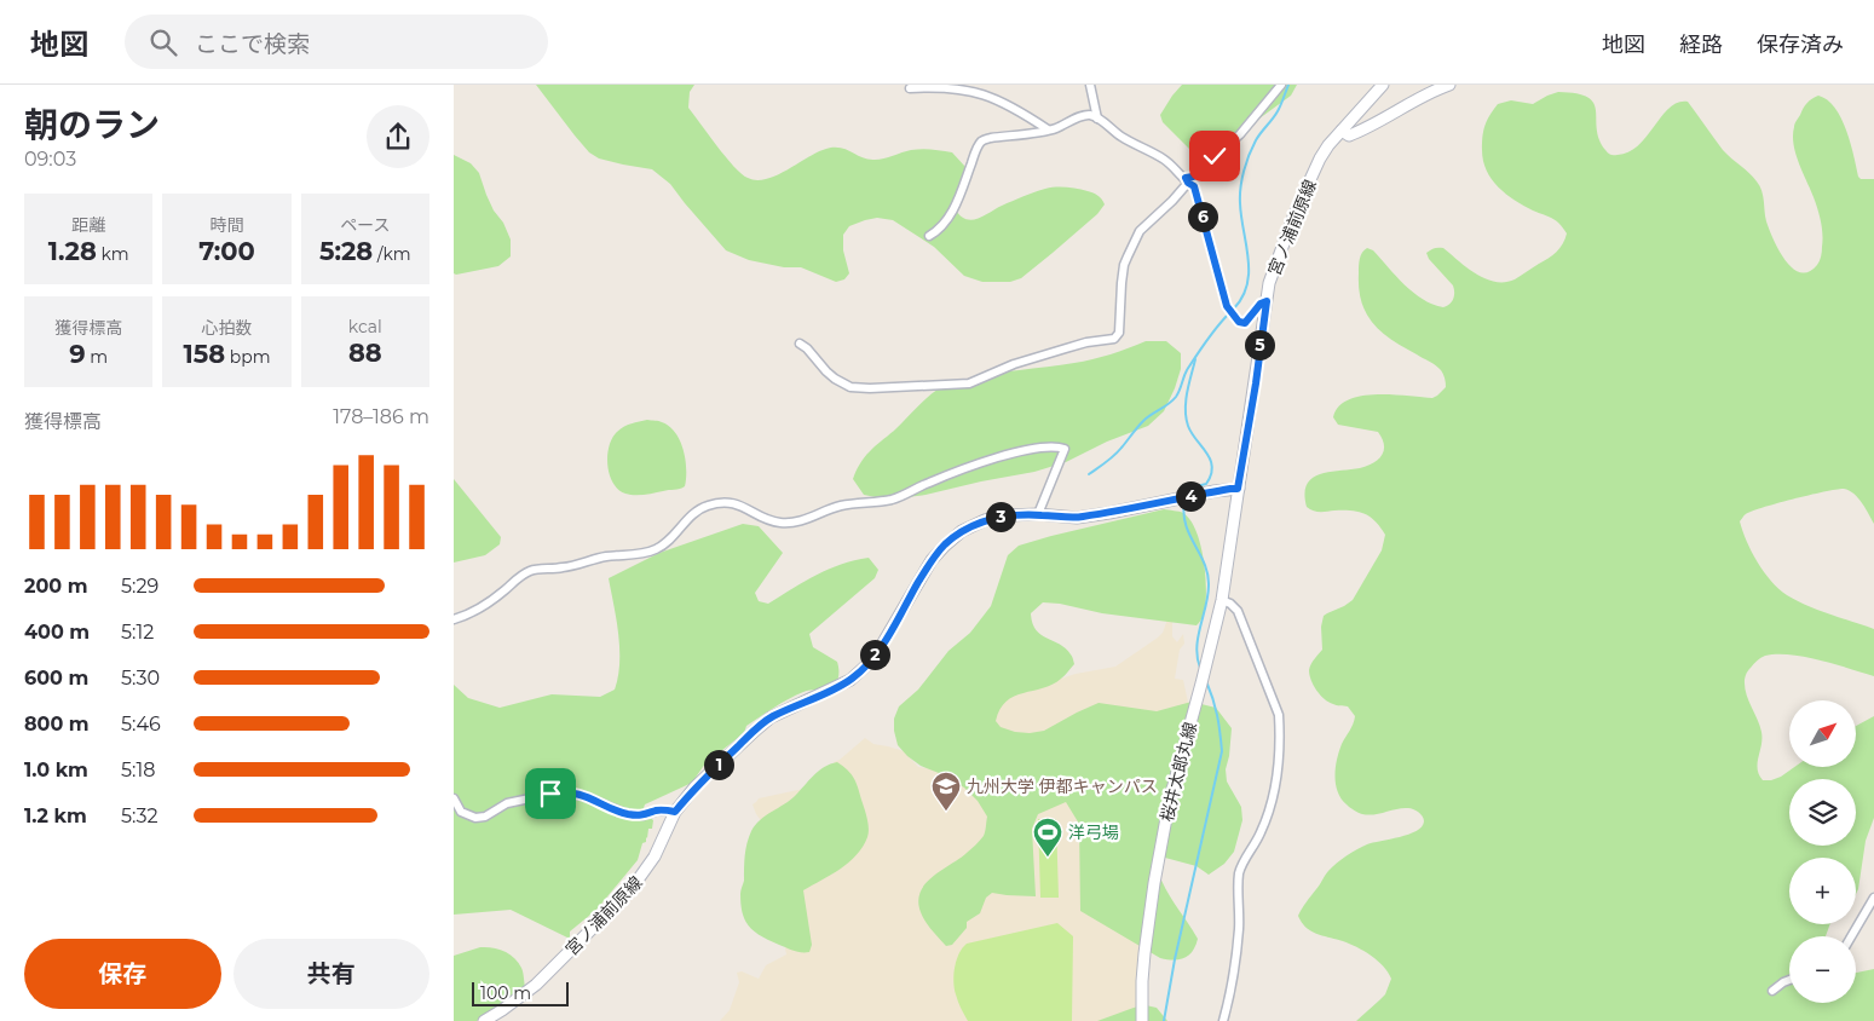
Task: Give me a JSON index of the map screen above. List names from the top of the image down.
{
  "streets": {
    "main road": ["宮ノ浦前原線", "桜井太郎丸線"]
  },
  "crossings": [
    ["宮ノ浦前原線", "桜井太郎丸線"]
  ],
  "places": {
    "school or university": ["九州大学 伊都キャンパス"],
    "sports": ["洋弓場"]
  },
  "scale_bar": "100 m",
  "north": "top right",
  "page": {
    "header": "地図",
    "search": "ここで検索",
    "nav": ["地図", "経路", "保存済み"],
    "heading": ["朝のラン", "09:03"],
    "stats": [
      ["距離", "1.28 km"],
      ["時間", "7:00"],
      ["ペース", "5:28 /km"],
      ["獲得標高", "9 m"],
      ["心拍数", "158 bpm"],
      ["kcal", "88"]
    ],
    "pins": [
      "6",
      "5",
      "4",
      "3",
      "2",
      "1"
    ],
    "chart": ["獲得標高", "178–186 m"],
    "list": [
      {
        "name": "200 m",
        "note": "5:29"
      },
      {
        "name": "400 m",
        "note": "5:12"
      },
      {
        "name": "600 m",
        "note": "5:30"
      },
      {
        "name": "800 m",
        "note": "5:46"
      },
      {
        "name": "1.0 km",
        "note": "5:18"
      },
      {
        "name": "1.2 km",
        "note": "5:32"
      }
    ],
    "map_buttons": ["+", "−"],
    "buttons": ["保存", "共有"],
    "scale": "100 m"
  }
}
